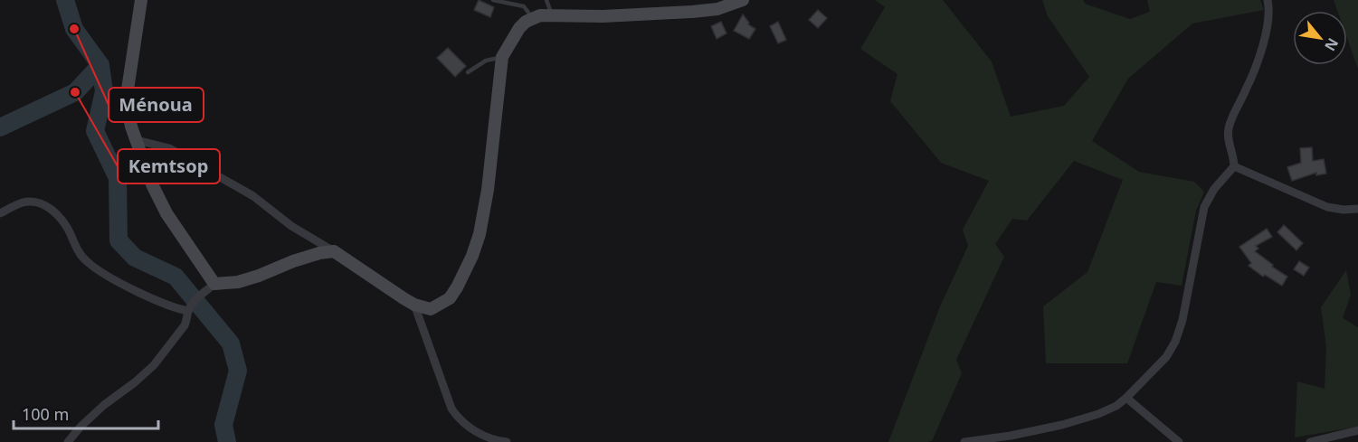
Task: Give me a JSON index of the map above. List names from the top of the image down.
{
  "places": ["Ménoua", "Kemtsop"],
  "scale_bar": "100 m",
  "north": "bottom right"
}
